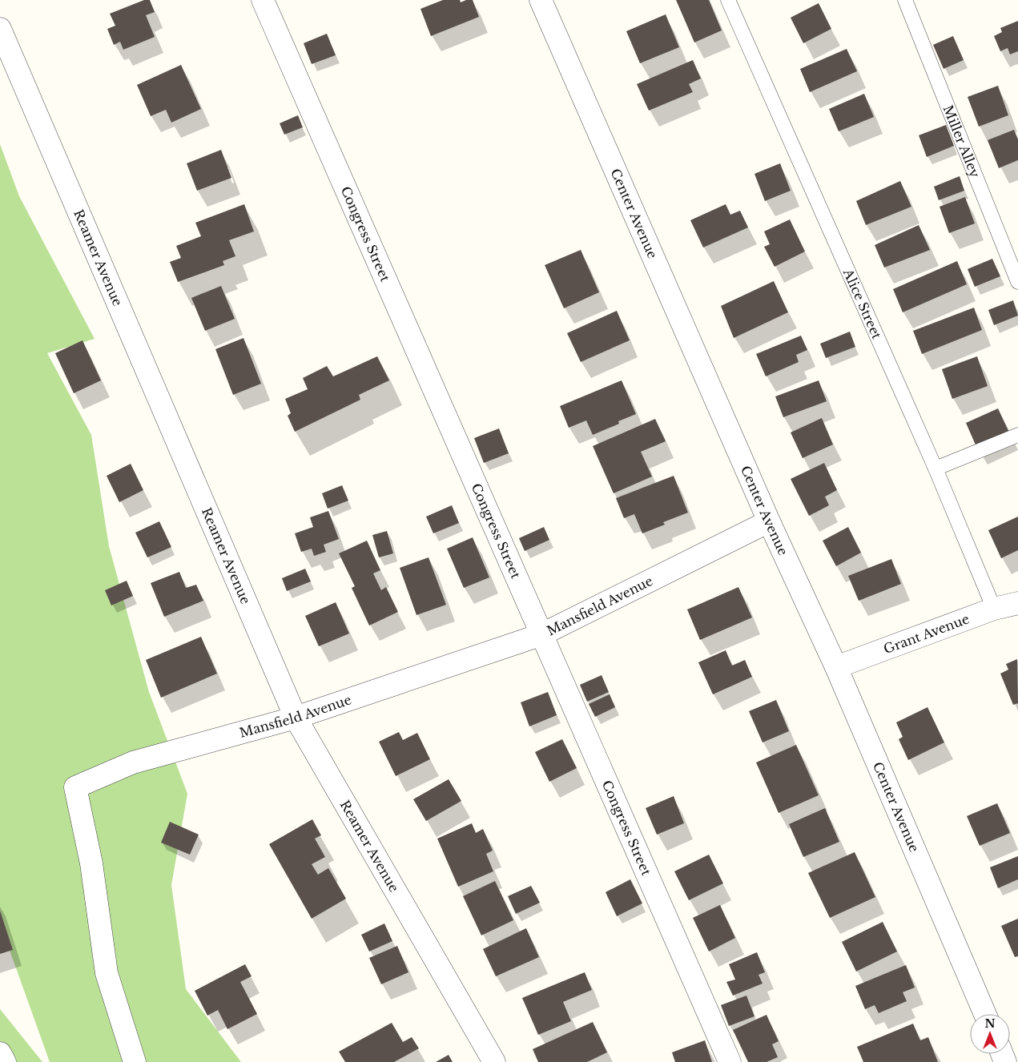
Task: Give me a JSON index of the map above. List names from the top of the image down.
{
  "streets": {
    "street": [
      "Center Avenue",
      "Congress Street",
      "Reamer Avenue",
      "Mansfield Avenue",
      "Grant Avenue"
    ],
    "lane": ["Miller Alley", "Alice Street"]
  },
  "crossings": [
    ["Center Avenue", "Mansfield Avenue"],
    ["Center Avenue", "Grant Avenue"],
    ["Congress Street", "Mansfield Avenue"],
    ["Reamer Avenue", "Mansfield Avenue"],
    ["Alice Street", "Grant Avenue"]
  ],
  "north": "top"
}
